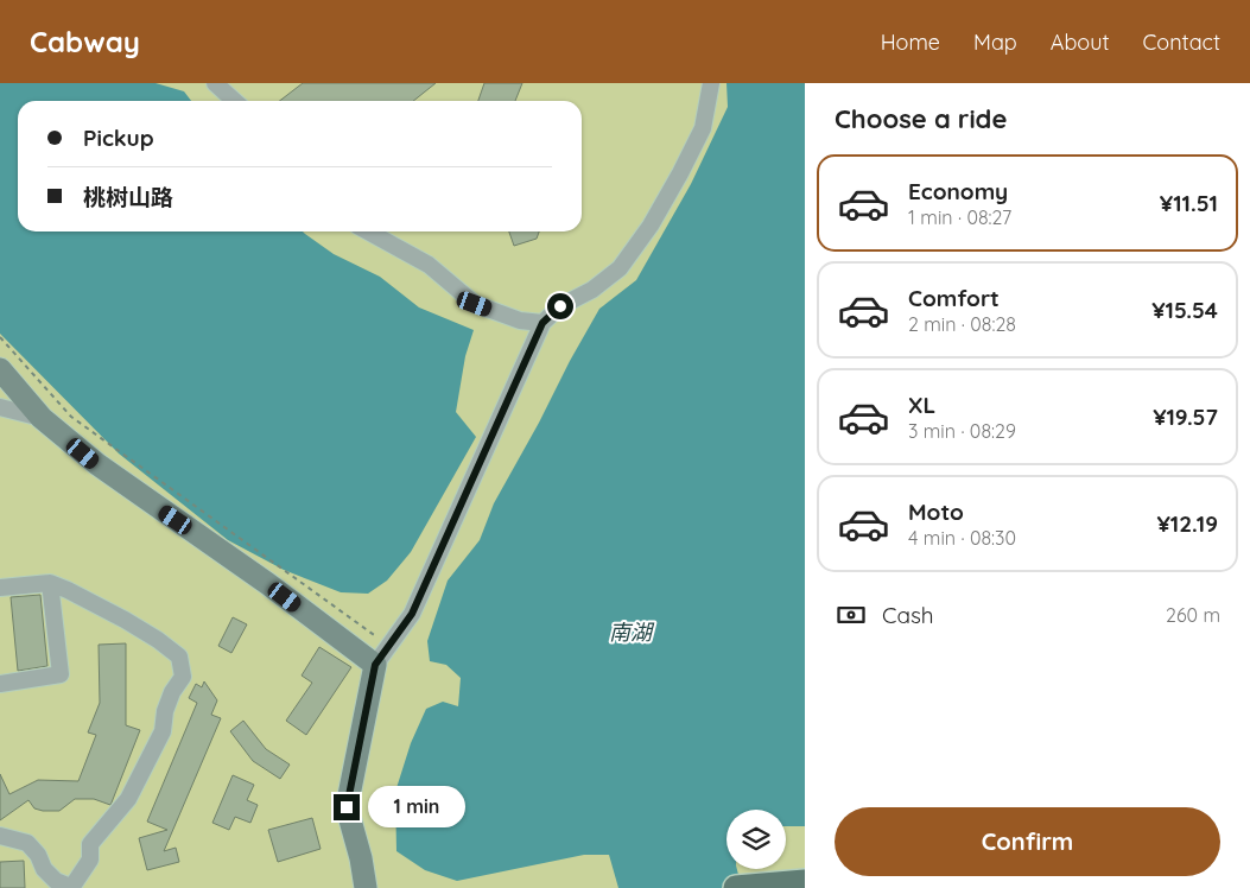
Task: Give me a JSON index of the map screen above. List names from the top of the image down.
{
  "water": ["南湖"],
  "page": {
    "header": "Cabway",
    "nav": [
      "Home",
      "Map",
      "About",
      "Contact"
    ],
    "heading": "Choose a ride",
    "banner": ["Pickup", "桃树山路"],
    "list": [
      {
        "name": "Economy",
        "note": "1 min · 08:27",
        "value": "¥11.51"
      },
      {
        "name": "Comfort",
        "note": "2 min · 08:28",
        "value": "¥15.54"
      },
      {
        "name": "XL",
        "note": "3 min · 08:29",
        "value": "¥19.57"
      },
      {
        "name": "Moto",
        "note": "4 min · 08:30",
        "value": "¥12.19"
      }
    ],
    "pay": ["Cash", "260 m"],
    "bubble": "1 min",
    "buttons": "Confirm"
  }
}
